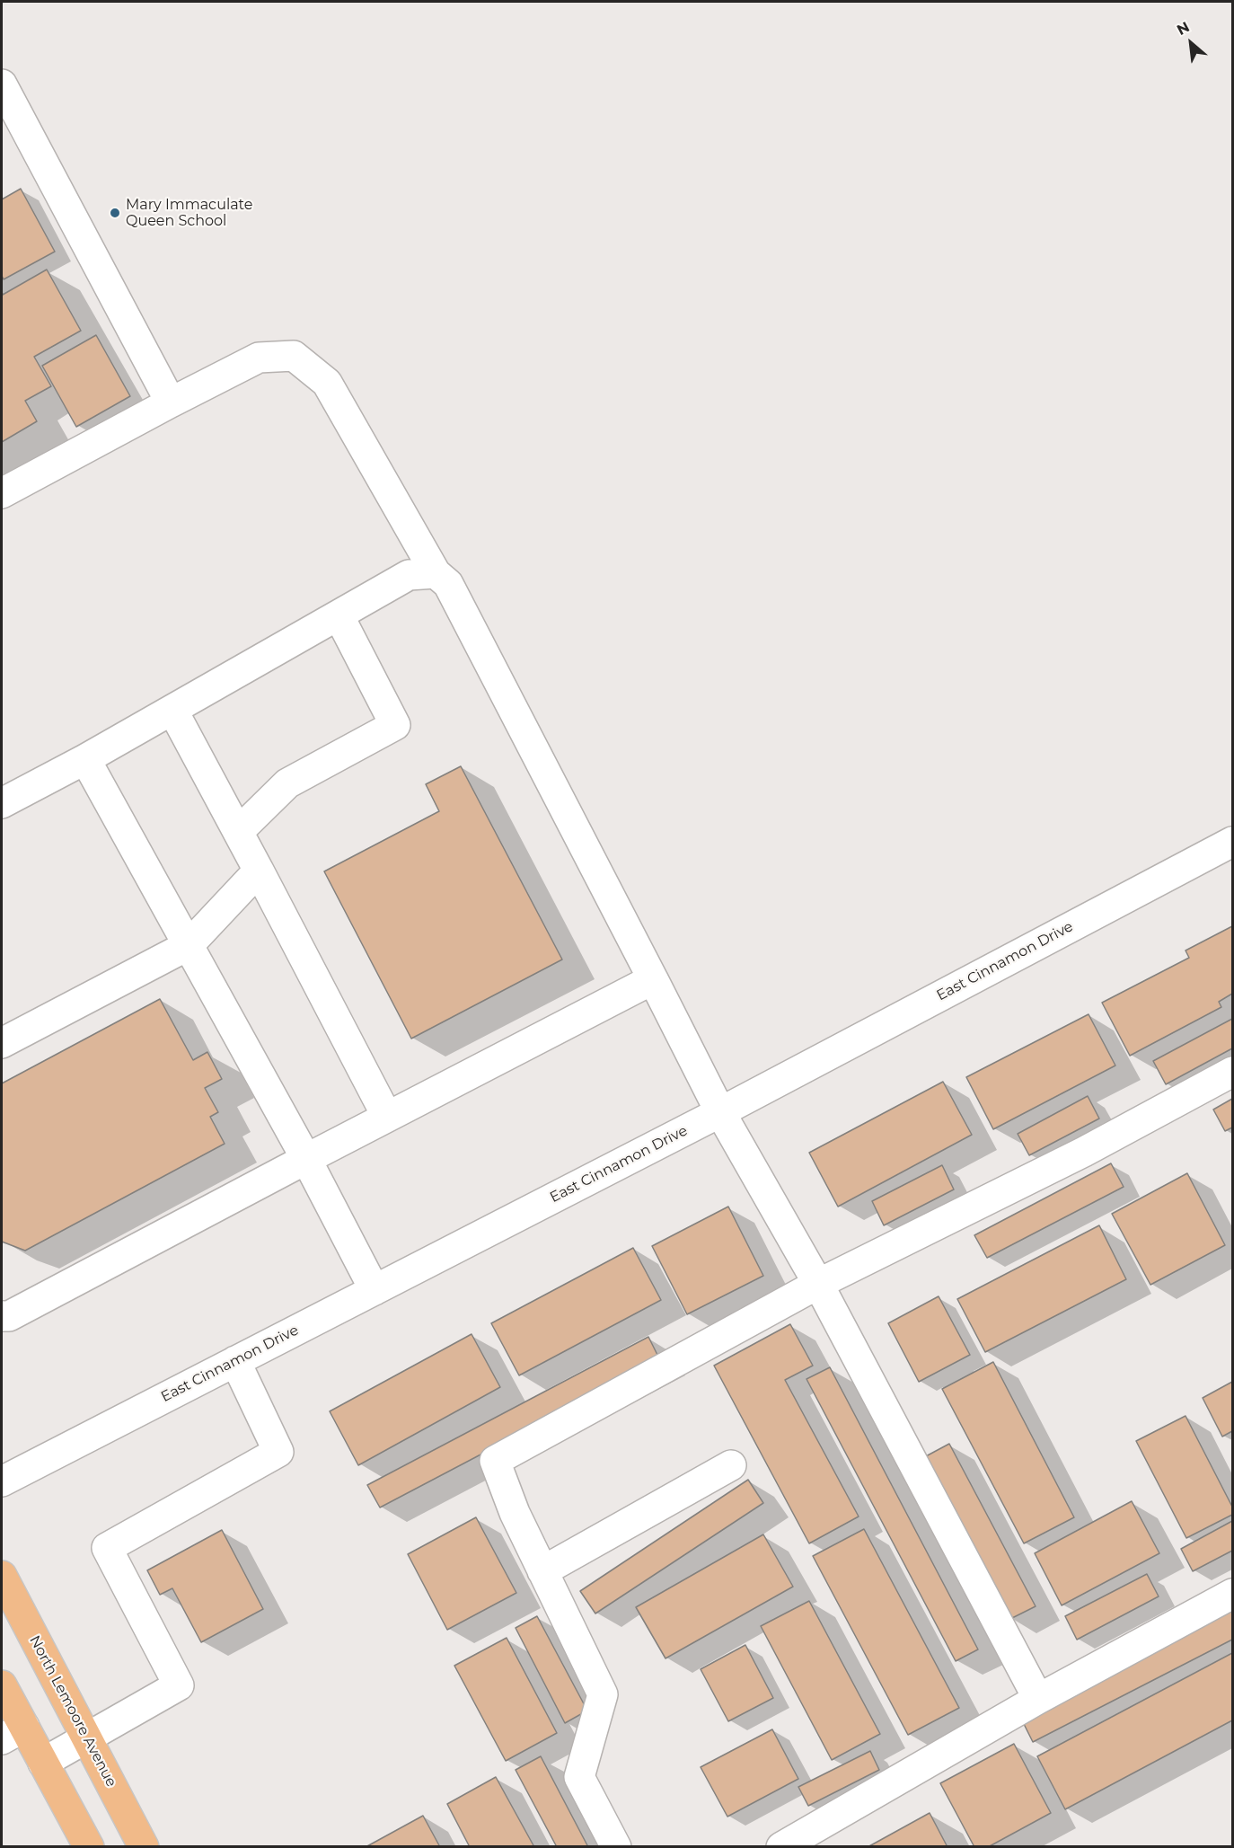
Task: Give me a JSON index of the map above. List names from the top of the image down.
{
  "streets": {
    "main road": ["North Lemoore Avenue"],
    "street": ["East Cinnamon Drive"]
  },
  "places": ["Mary Immaculate Queen School"],
  "north": "top left"
}
